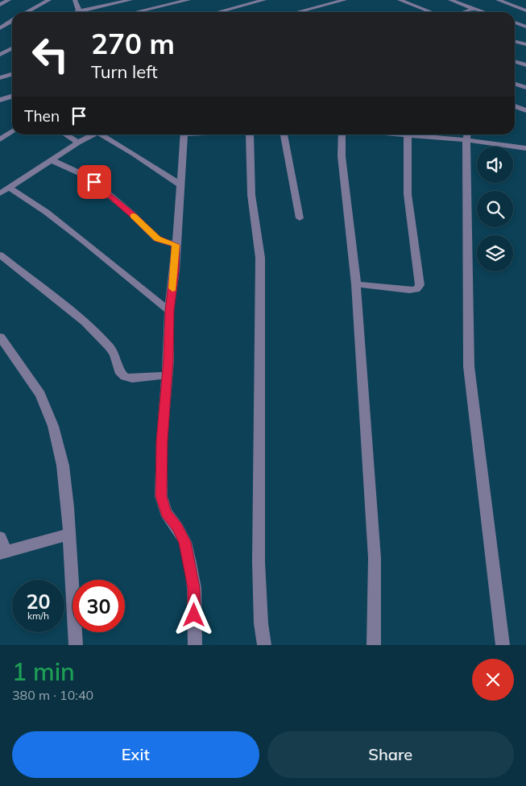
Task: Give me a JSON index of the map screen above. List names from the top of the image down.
{
  "page": {
    "turn": ["270 m", "Turn left"],
    "then": "Then",
    "speed": "20 km/h",
    "limit": "30",
    "heading": ["1 min", "380 m · 10:40"],
    "buttons": ["Exit", "Share"]
  }
}
